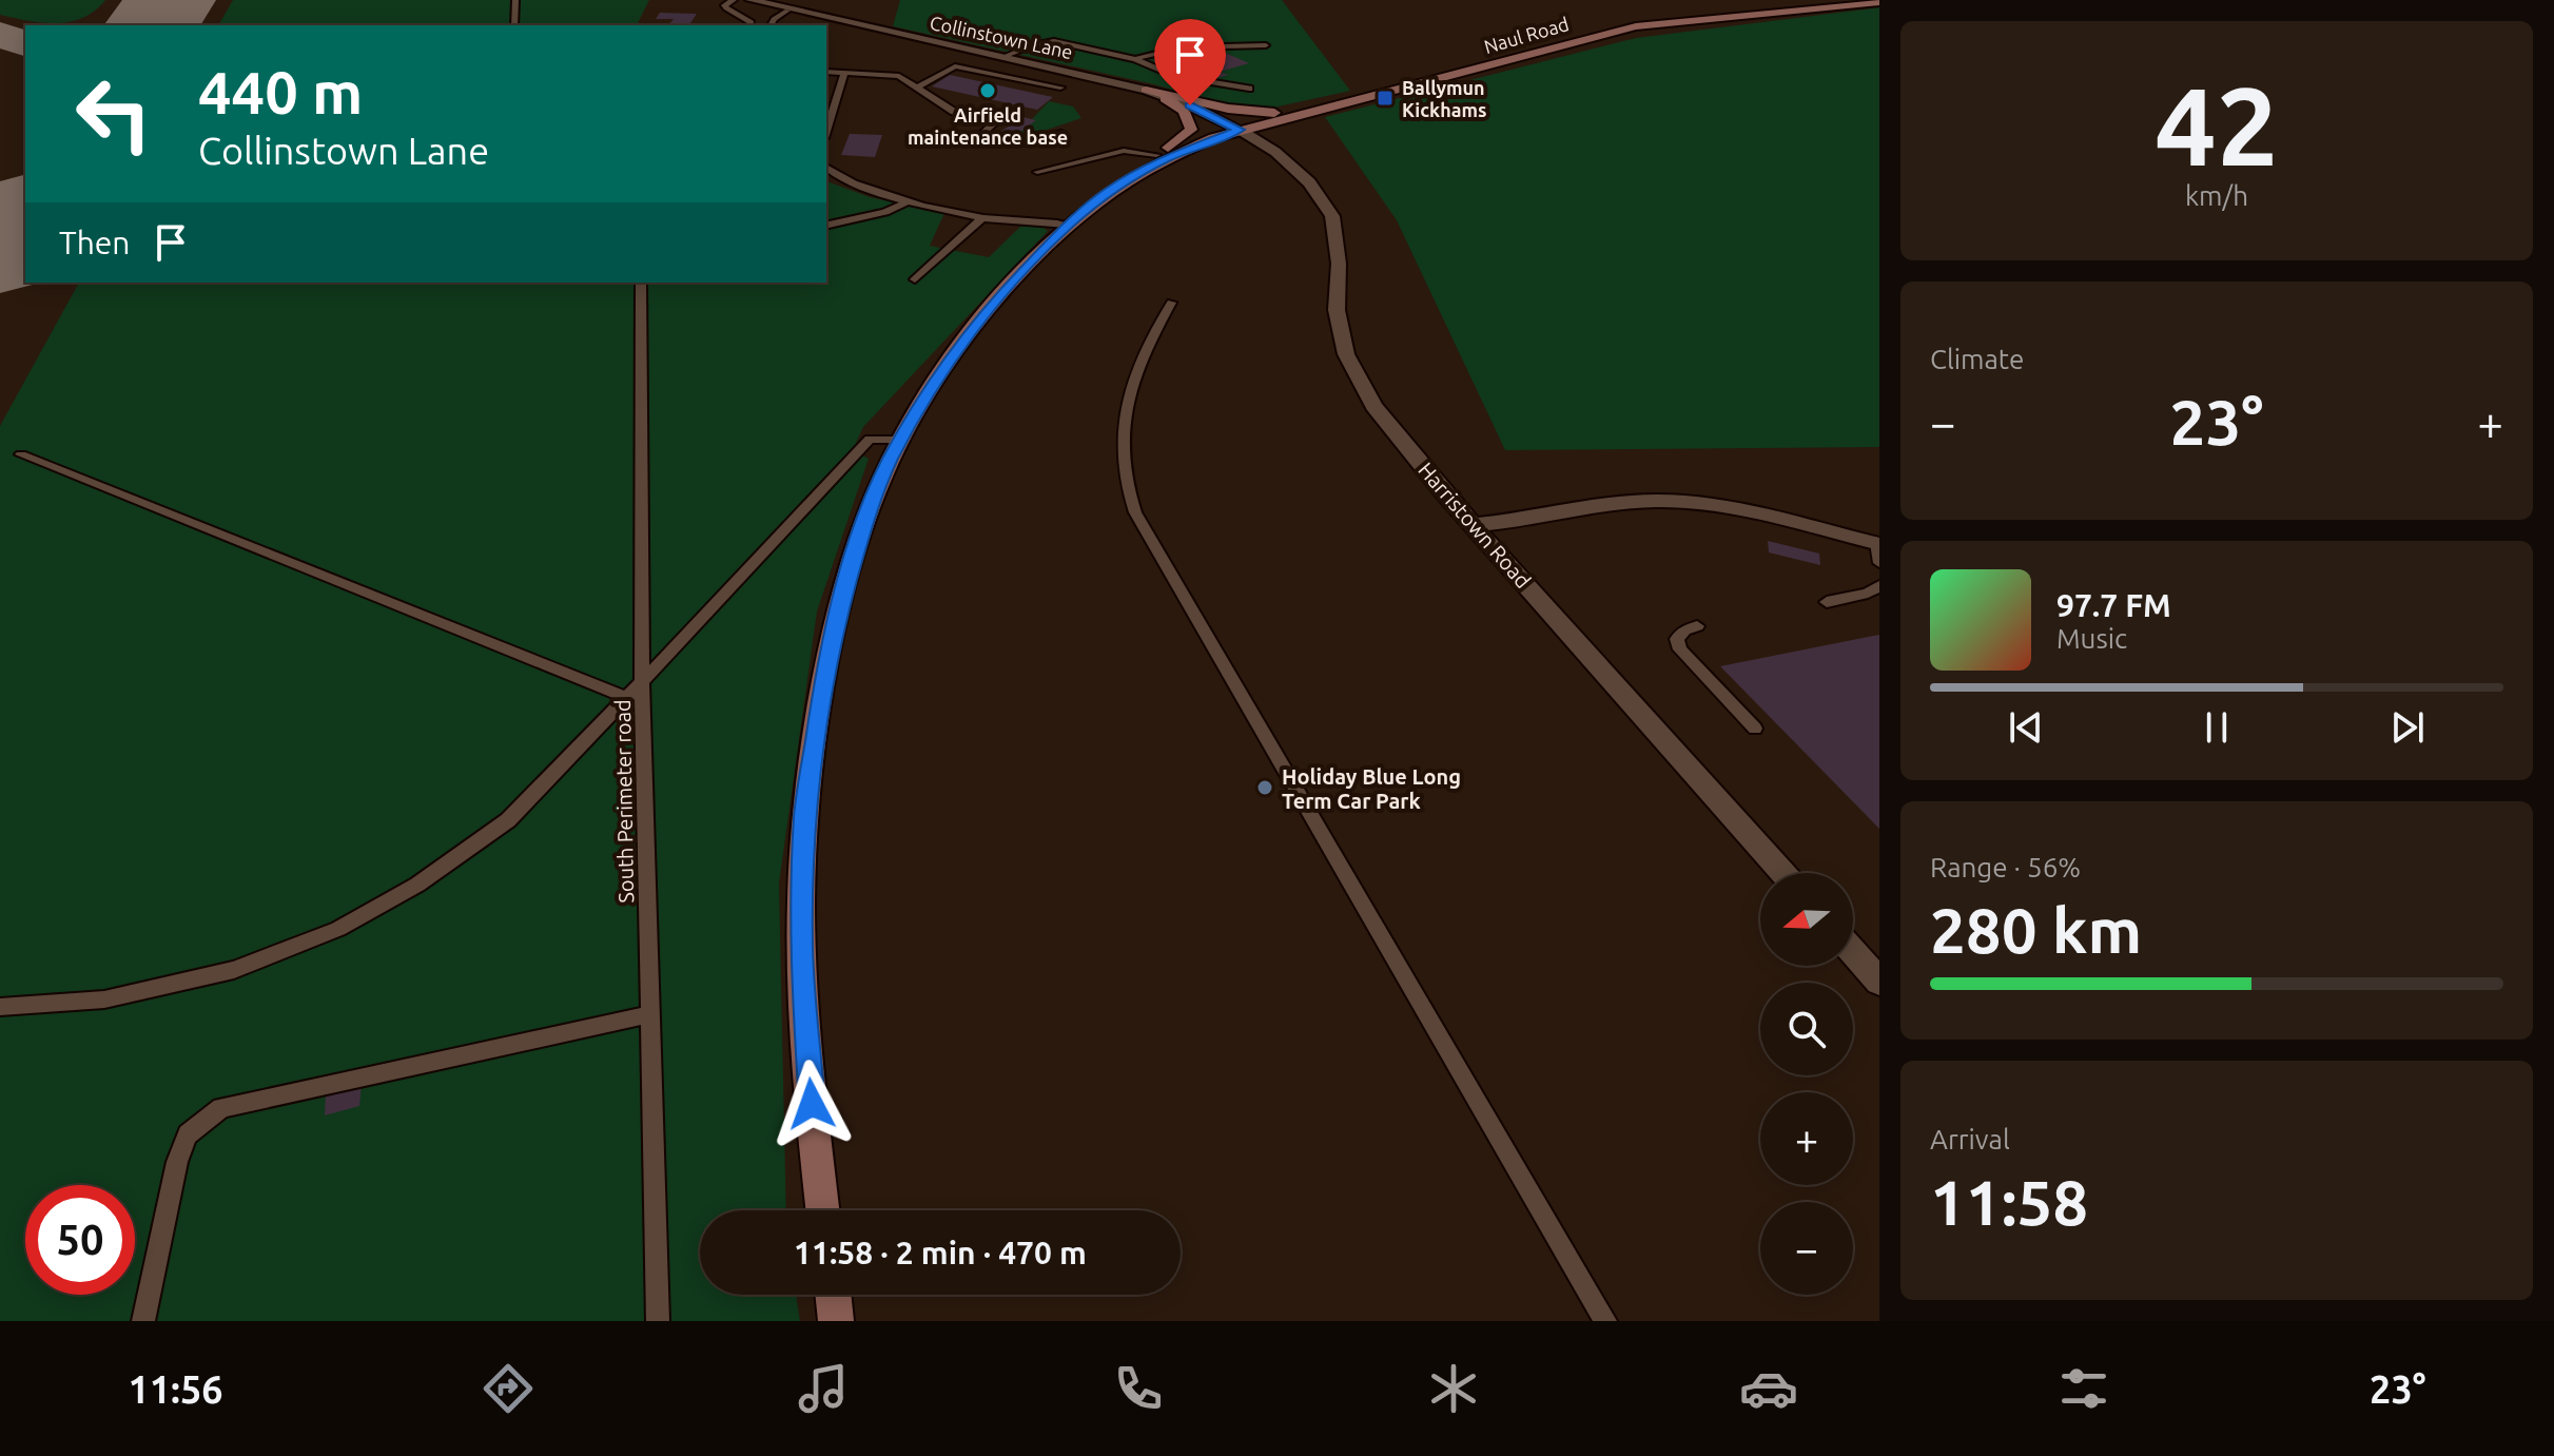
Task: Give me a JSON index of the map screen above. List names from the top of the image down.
{
  "streets": {
    "main road": ["Naul Road"],
    "street": ["Collinstown Lane", "Harristown Road"],
    "lane": ["South Perimeter road"]
  },
  "crossings": [
    ["Naul Road", "Collinstown Lane"],
    ["Naul Road", "Harristown Road"],
    ["Collinstown Lane", "Harristown Road"]
  ],
  "places": {
    "other": ["Airfield maintenance base", "Holiday Blue Long Term Car Park"],
    "transit": ["Ballymun Kickhams"]
  },
  "north": "left",
  "page": {
    "tile": [
      ["42", "km/h"],
      "Climate",
      ["Range · 56%", "280 km"],
      ["Arrival", "11:58"]
    ],
    "turn": ["440 m", "Collinstown Lane"],
    "then": "Then",
    "heat": ["−", "23°", "+"],
    "song": ["97.7 FM", "Music"],
    "map_buttons": ["+", "−"],
    "limit": "50",
    "trip": "11:58 · 2 min · 470 m",
    "tabs": ["11:56", "23°"]
  }
}
